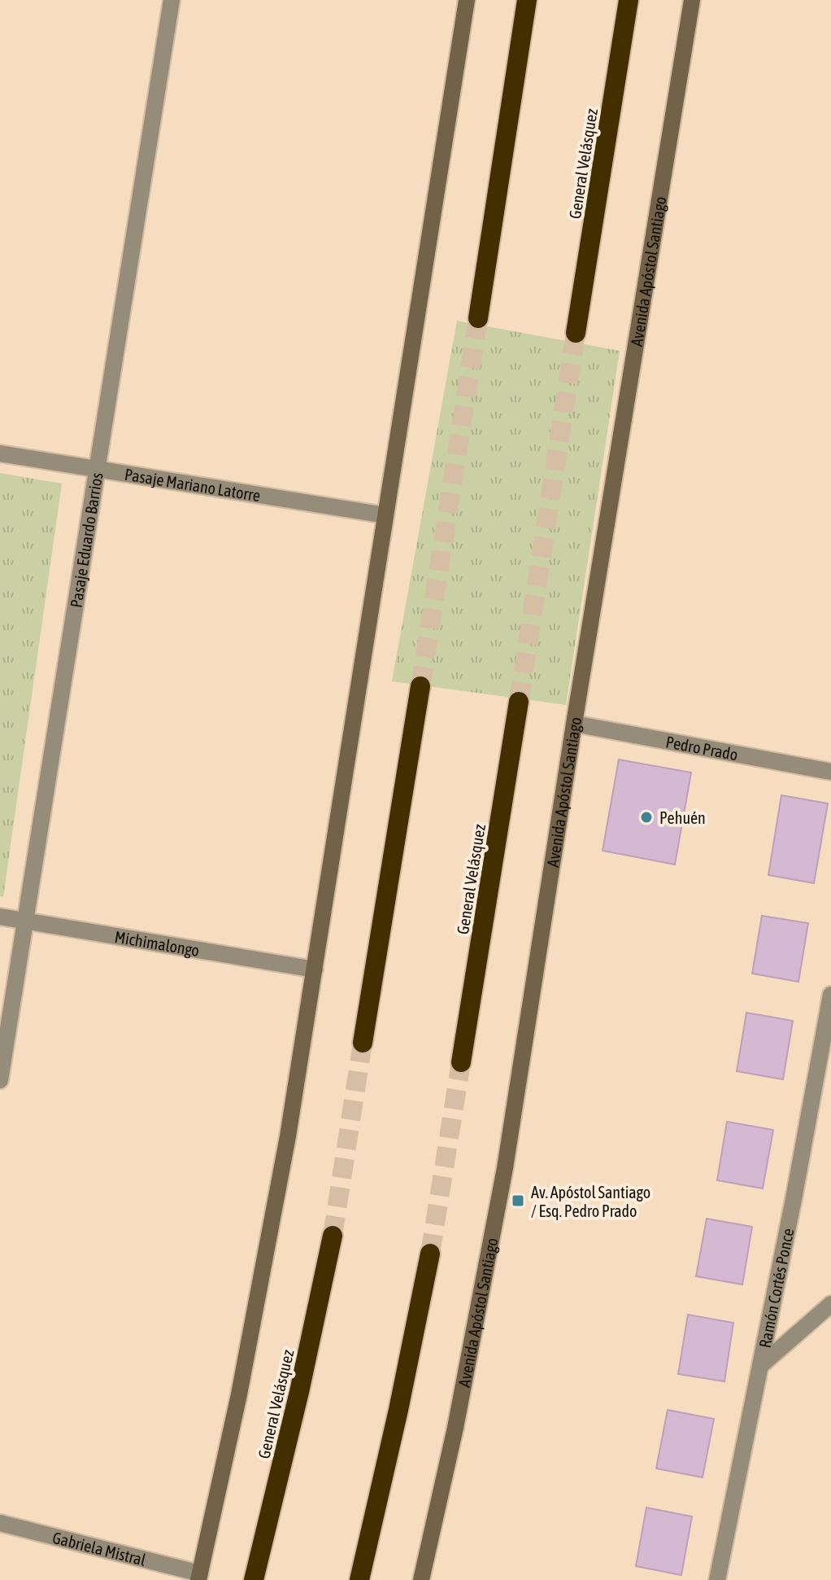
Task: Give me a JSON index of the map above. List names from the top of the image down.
{
  "streets": {
    "highway": ["General Velásquez"],
    "main road": ["Avenida Apóstol Santiago"],
    "street": [
      "Pasaje Mariano Latorre",
      "Pasaje Eduardo Barrios",
      "Pedro Prado",
      "Michimalongo",
      "Ramón Cortés Ponce",
      "Gabriela Mistral"
    ]
  },
  "crossings": [
    ["Avenida Apóstol Santiago", "Pedro Prado"],
    ["Pasaje Mariano Latorre", "Pasaje Eduardo Barrios"],
    ["Pasaje Eduardo Barrios", "Michimalongo"]
  ],
  "places": {
    "other": ["Pehuén"],
    "transit": ["Av. Apóstol Santiago / Esq. Pedro Prado"]
  }
}
